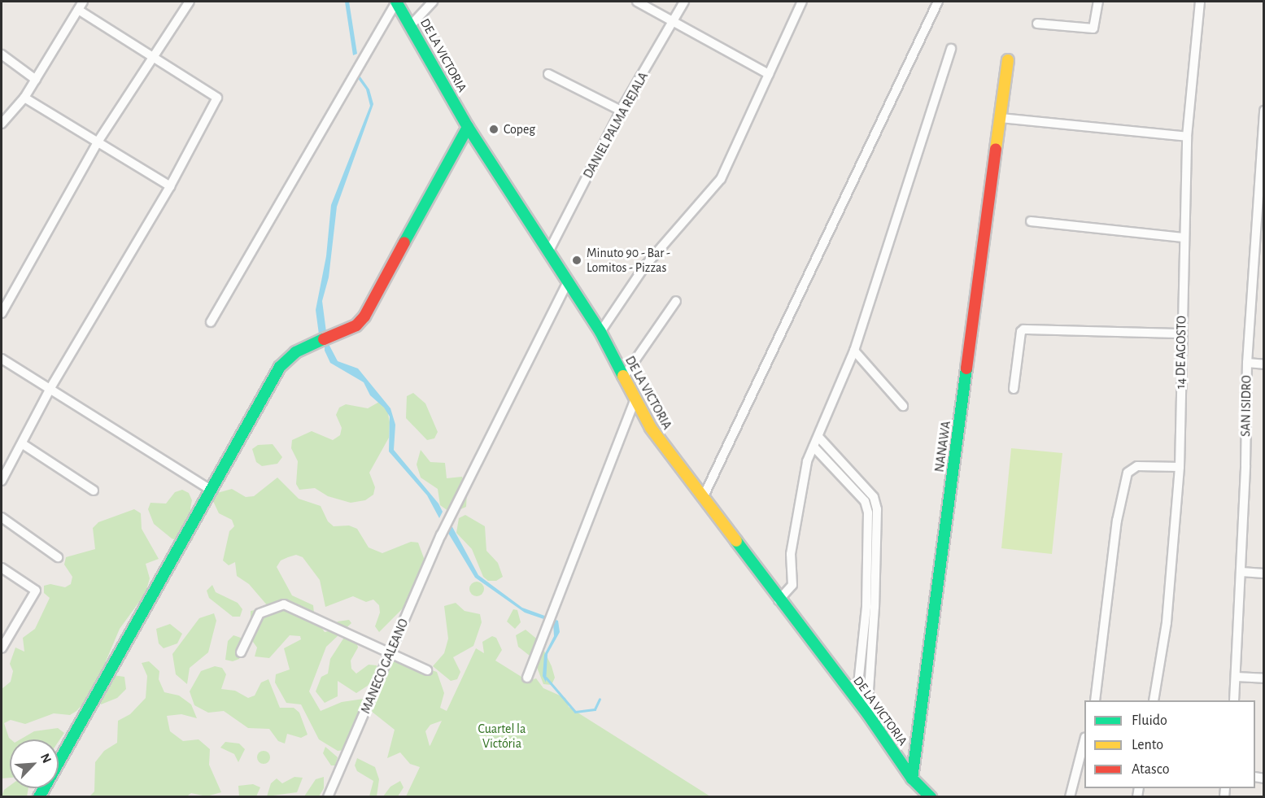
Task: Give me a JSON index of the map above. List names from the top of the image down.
{
  "streets": {
    "street": [
      "DE LA VICTORIA",
      "DANIEL PALMA REJALA",
      "14 DE AGOSTO",
      "SAN ISIDRO",
      "NANAWA",
      "MANECO GALEANO"
    ]
  },
  "crossings": [
    ["DE LA VICTORIA", "DANIEL PALMA REJALA"],
    ["DE LA VICTORIA", "NANAWA"],
    ["DE LA VICTORIA", "MANECO GALEANO"]
  ],
  "parks": ["Cuartel la Victória"],
  "places": ["Copeg", "Minuto 90 - Bar - Lomitos - Pizzas"],
  "legend": ["Fluido", "Lento", "Atasco"],
  "north": "top right"
}
